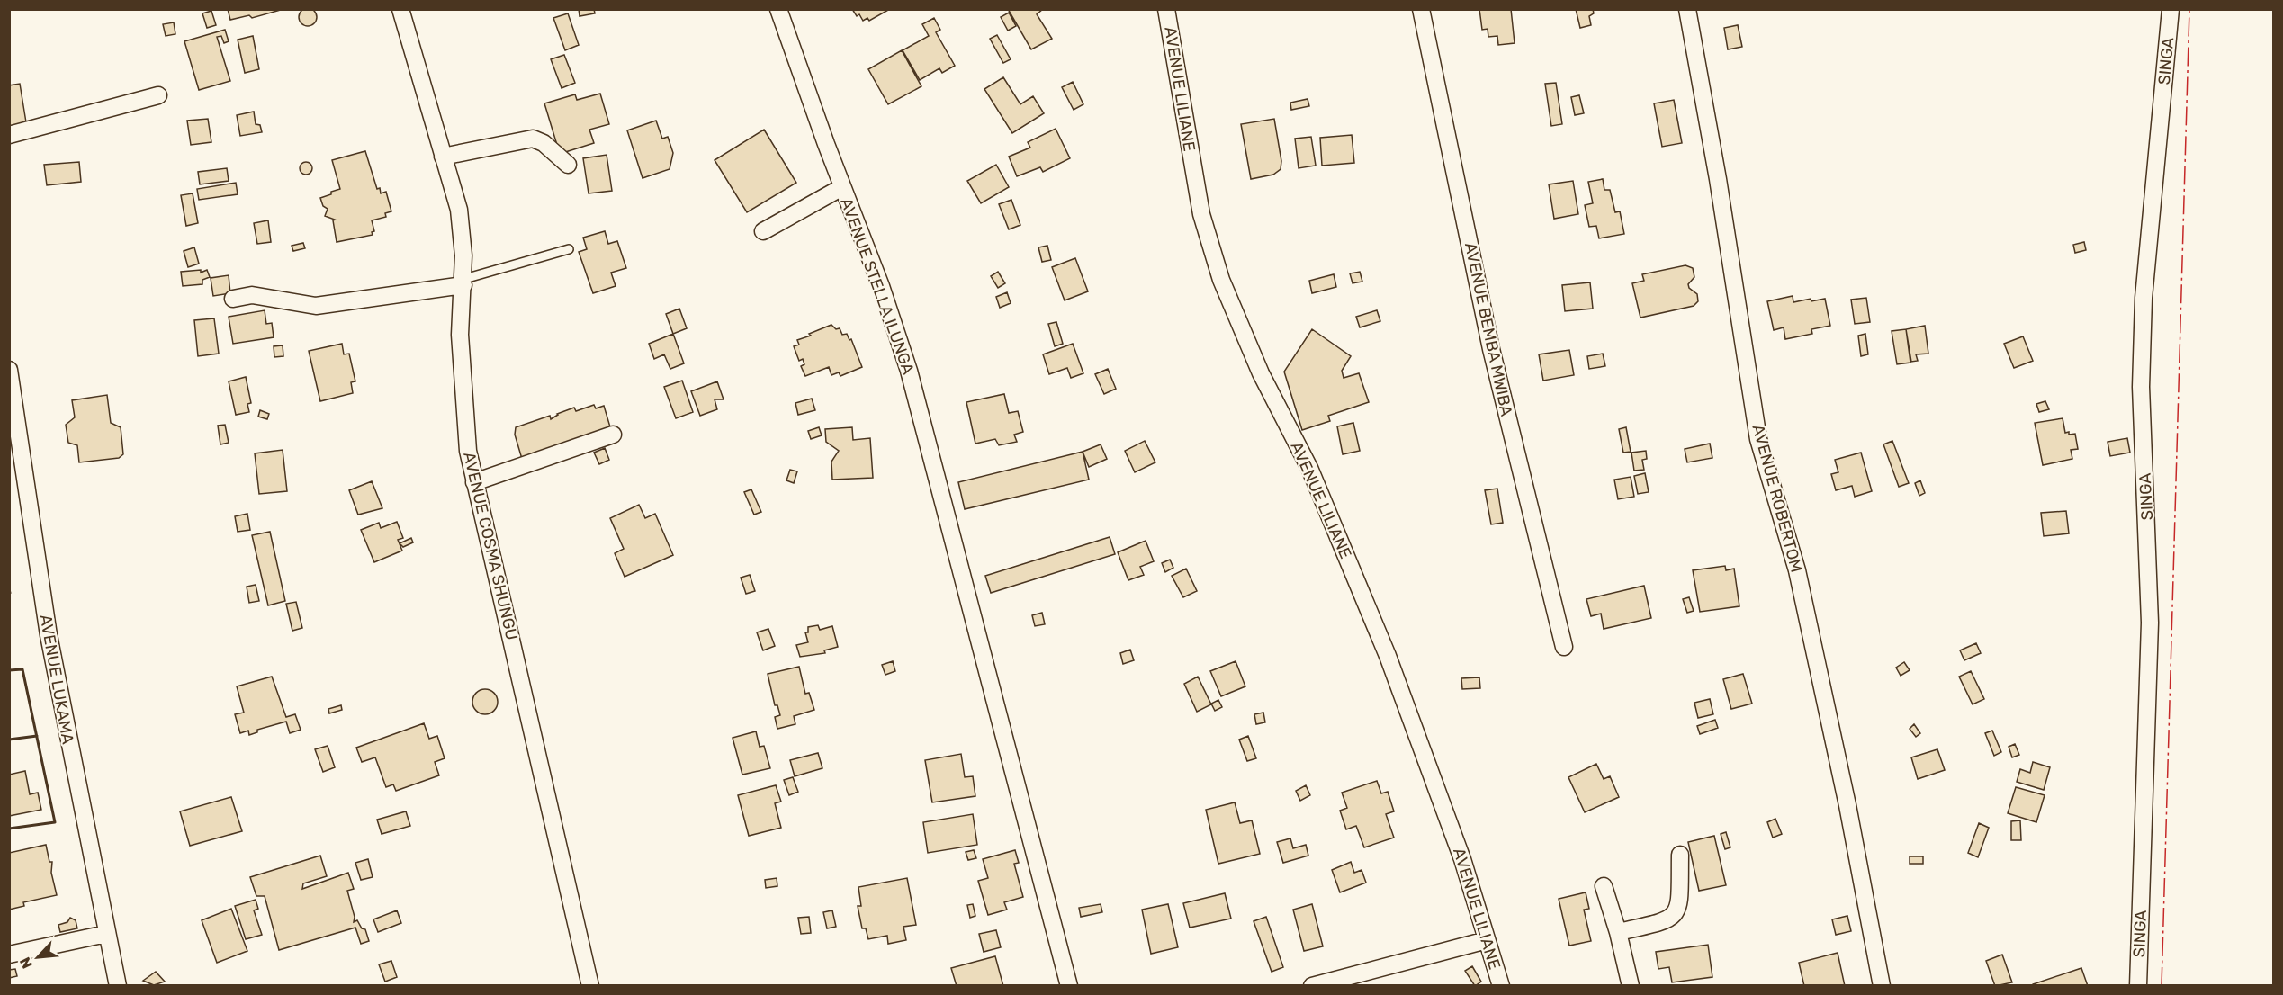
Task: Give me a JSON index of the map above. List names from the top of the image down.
{
  "streets": {
    "street": [
      "SINGA",
      "AVENUE LILIANE",
      "AVENUE STELLA ILUNGA",
      "AVENUE BEMBA MWIBA",
      "AVENUE ROBERTOM",
      "AVENUE COSMA SHUNGU",
      "AVENUE LUKAMA"
    ]
  },
  "north": "bottom left"
}
